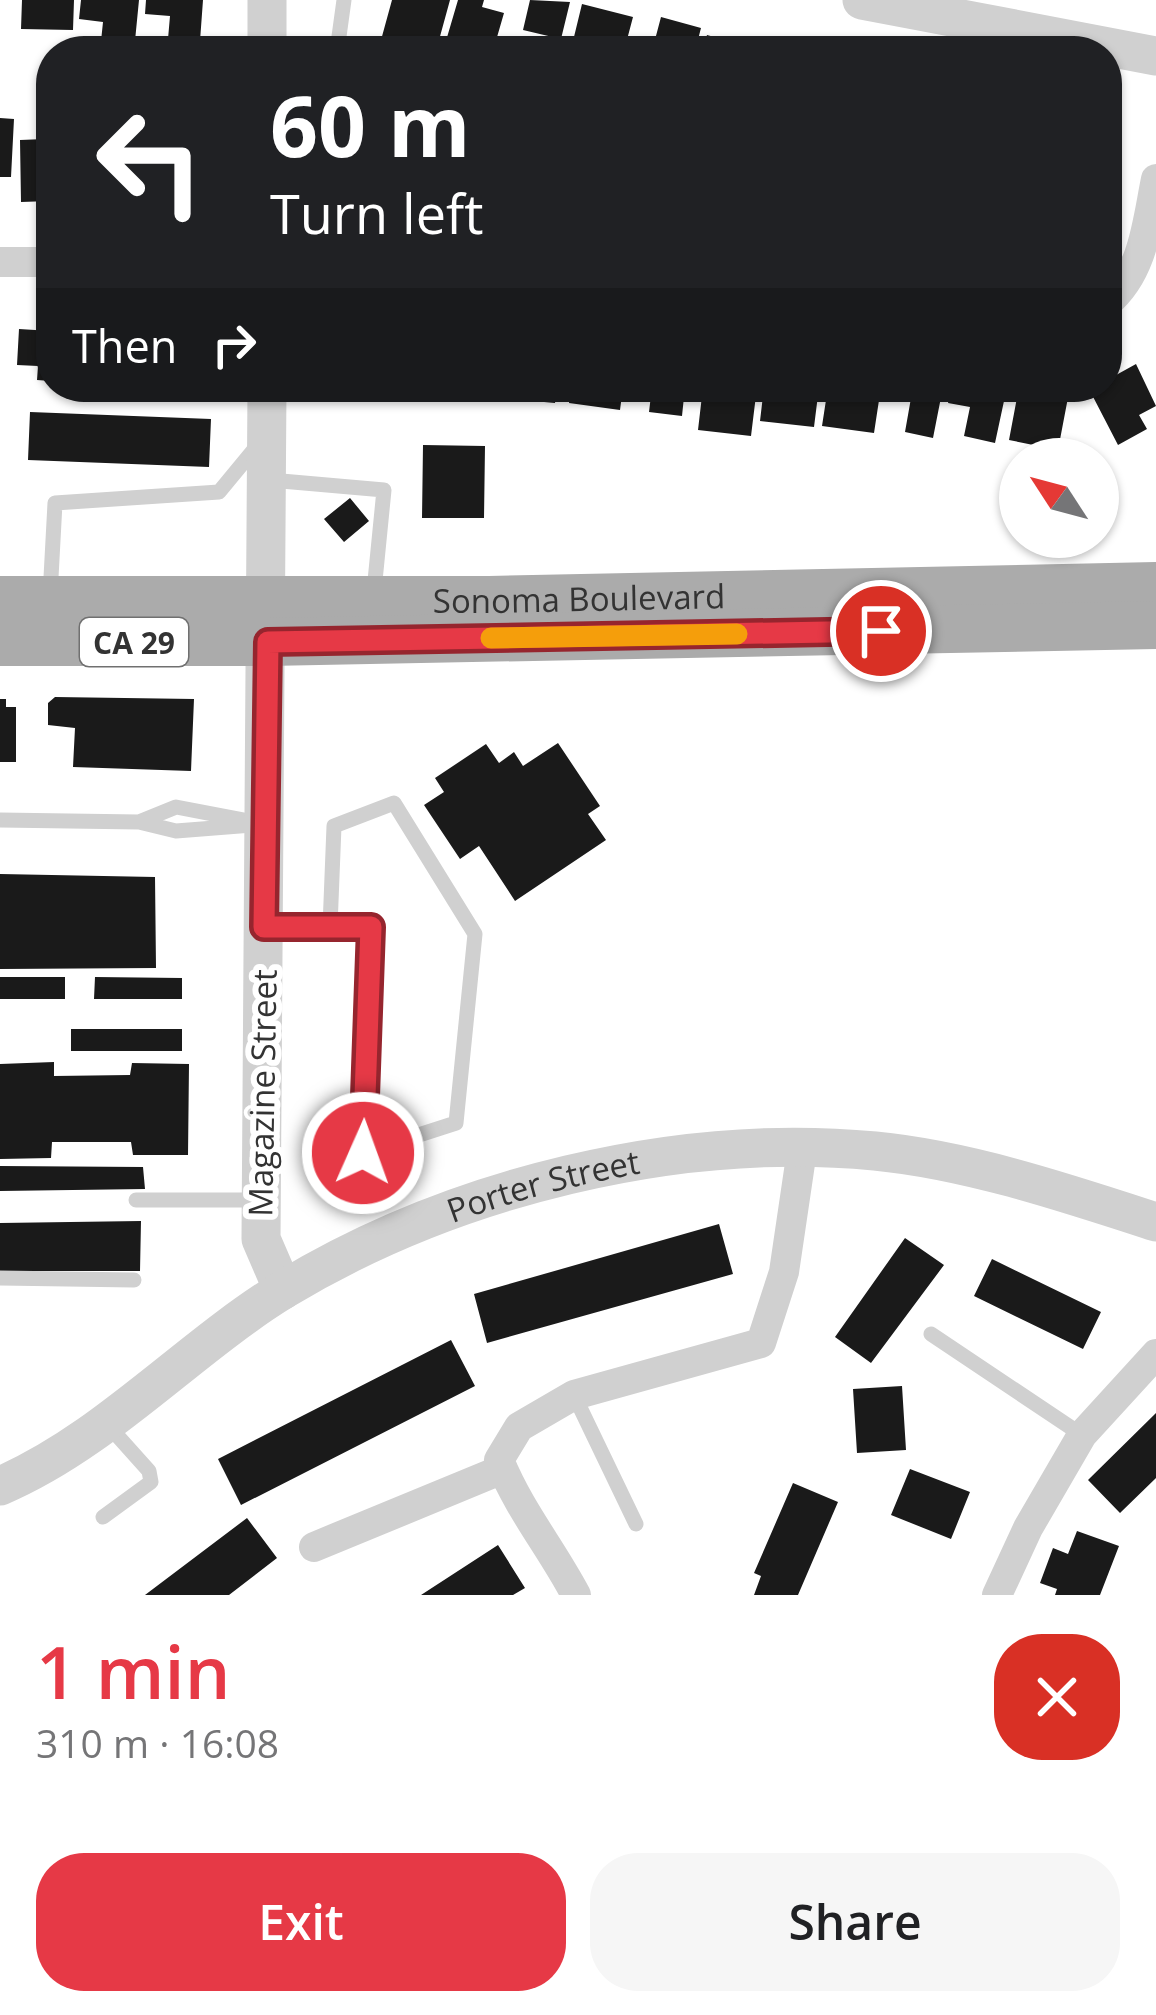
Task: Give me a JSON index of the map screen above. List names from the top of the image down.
{
  "streets": {
    "main road": ["Sonoma Boulevard", "CA 29"],
    "street": ["Magazine Street", "Porter Street"]
  },
  "crossings": [
    ["Sonoma Boulevard", "Magazine Street"],
    ["Magazine Street", "Porter Street"]
  ],
  "north": "top left",
  "page": {
    "turn": ["60 m", "Turn left"],
    "then": "Then",
    "heading": ["1 min", "310 m · 16:08"],
    "buttons": ["Exit", "Share"]
  }
}
